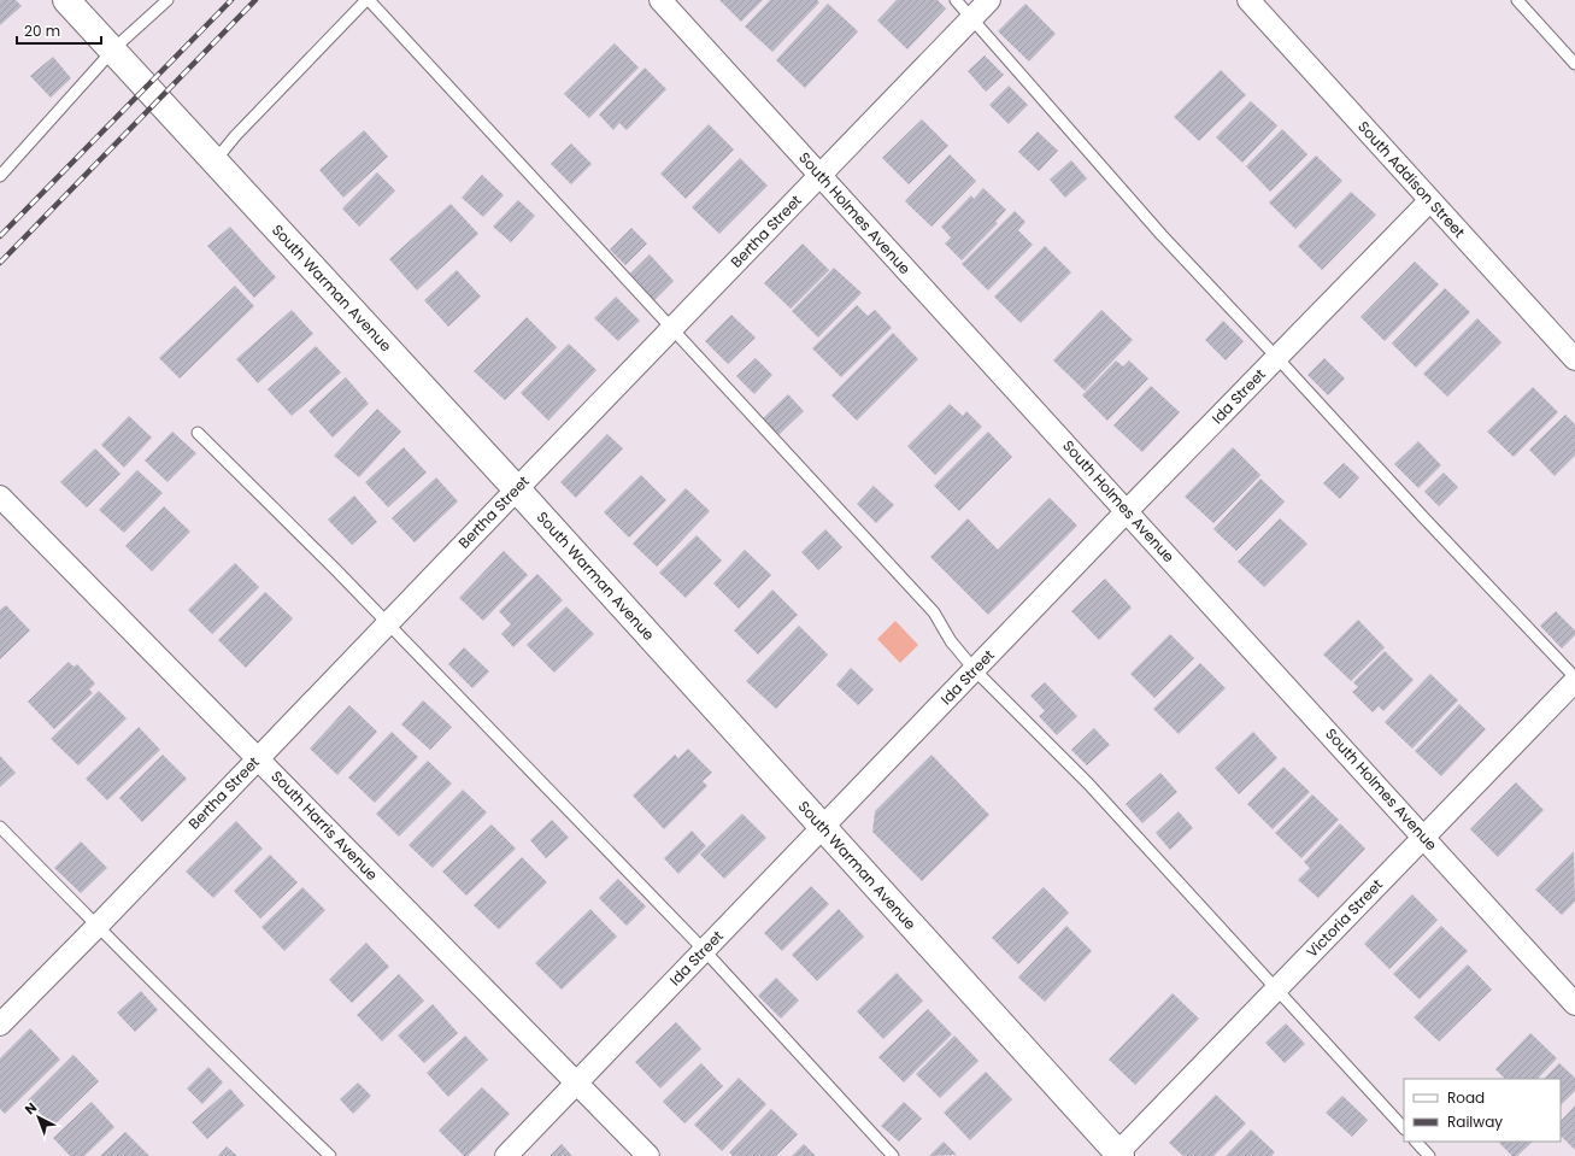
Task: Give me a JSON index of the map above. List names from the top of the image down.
{
  "streets": {
    "main road": ["South Warman Avenue"],
    "street": [
      "South Addison Street",
      "South Holmes Avenue",
      "Bertha Street",
      "Ida Street",
      "South Harris Avenue",
      "Victoria Street"
    ]
  },
  "crossings": [
    ["South Addison Street", "Ida Street"],
    ["South Holmes Avenue", "Bertha Street"],
    ["South Holmes Avenue", "Ida Street"],
    ["South Holmes Avenue", "Victoria Street"],
    ["Bertha Street", "South Warman Avenue"],
    ["Bertha Street", "South Harris Avenue"],
    ["South Warman Avenue", "Ida Street"],
    ["South Warman Avenue", "Victoria Street"],
    ["Ida Street", "South Harris Avenue"]
  ],
  "legend": ["Road", "Railway"],
  "scale_bar": "20 m",
  "north": "top left"
}
